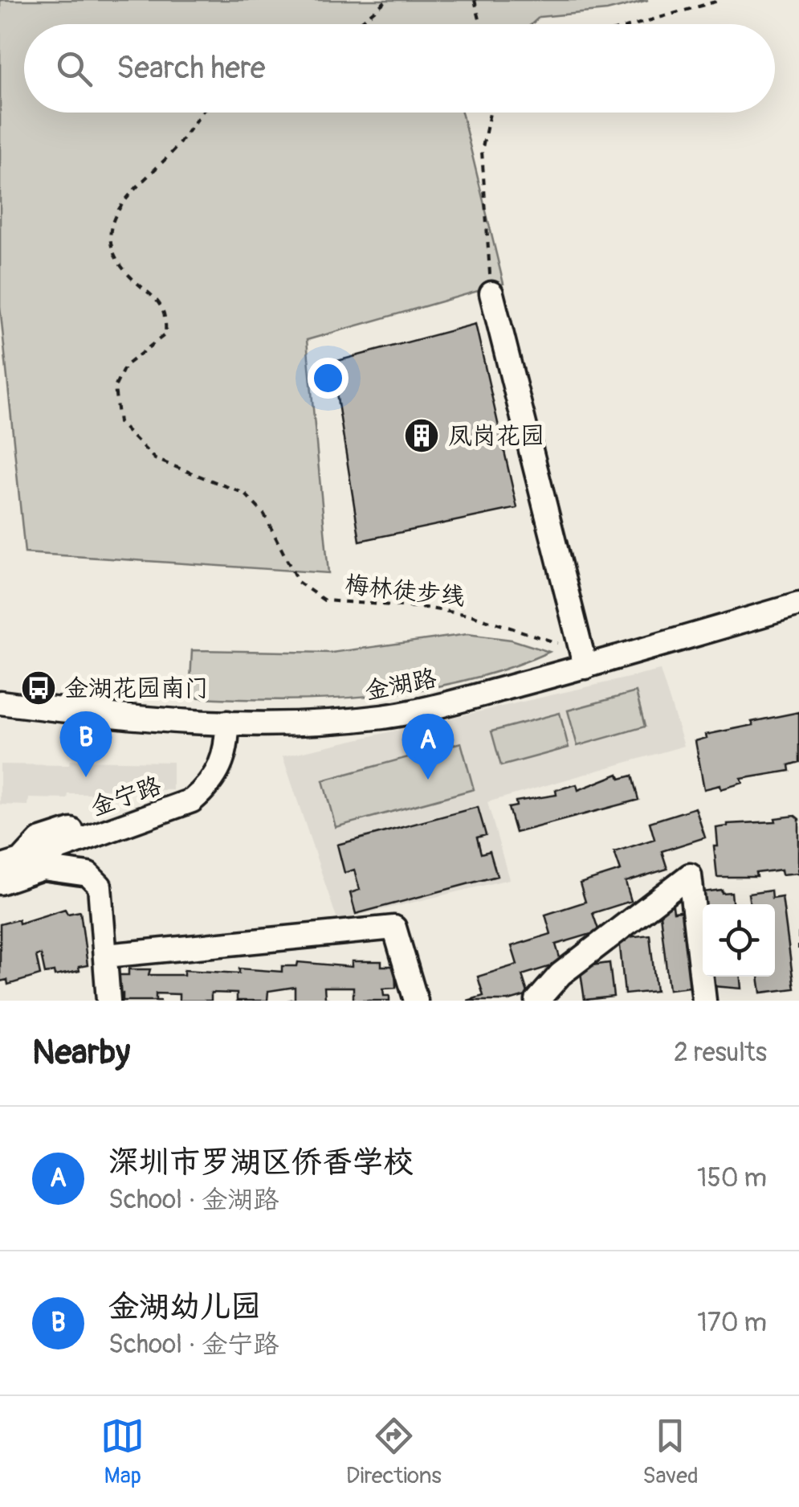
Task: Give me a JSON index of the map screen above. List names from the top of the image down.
{
  "streets": {
    "street": ["金湖路", "金宁路"],
    "path": ["梅林徒步线"]
  },
  "crossings": [
    ["金湖路", "金宁路"]
  ],
  "places": {
    "building": ["凤岗花园"],
    "bus stop": ["金湖花园南门"]
  },
  "page": {
    "search": "Search here",
    "pins": ["B", "A"],
    "heading": ["Nearby", "2 results"],
    "list": [
      {
        "mark": "A",
        "name": "深圳市罗湖区侨香学校",
        "note": "School · 金湖路",
        "value": "150 m"
      },
      {
        "mark": "B",
        "name": "金湖幼儿园",
        "note": "School · 金宁路",
        "value": "170 m"
      }
    ],
    "nav": ["Map", "Directions", "Saved"]
  }
}
